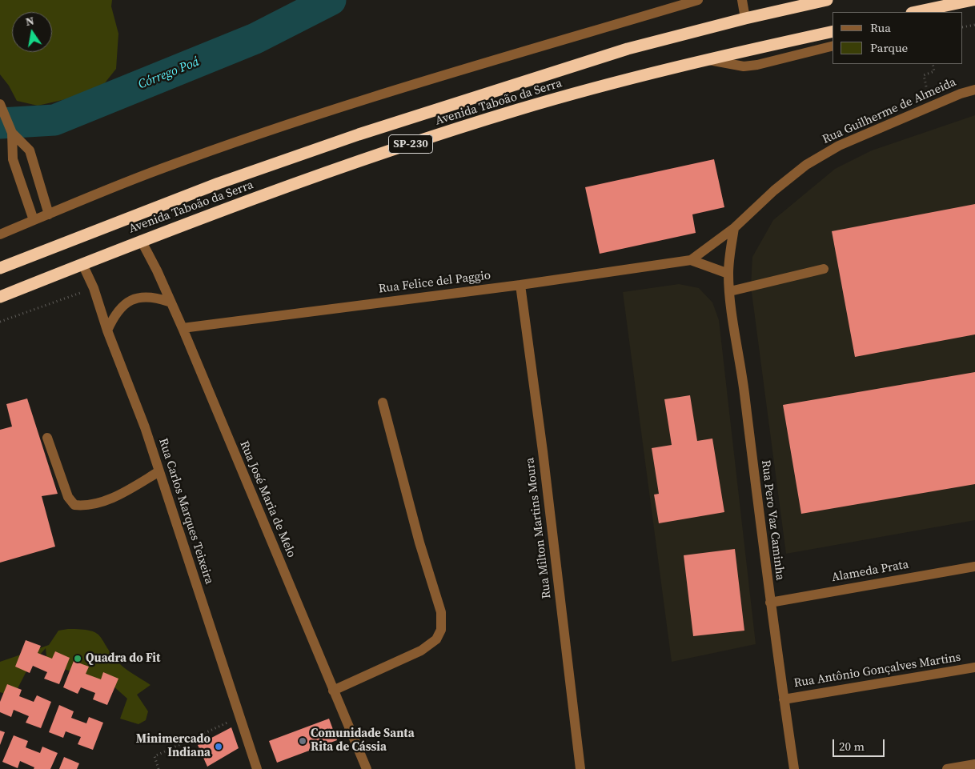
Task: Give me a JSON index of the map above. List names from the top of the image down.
{
  "streets": {
    "highway": ["Avenida Taboão da Serra", "SP-230"],
    "street": [
      "Rua Guilherme de Almeida",
      "Rua Felice del Paggio",
      "Rua José Maria de Melo",
      "Rua Carlos Marques Teixeira",
      "Rua Pero Vaz Caminha",
      "Rua Milton Martins Moura",
      "Alameda Prata",
      "Rua Antônio Gonçalves Martins"
    ]
  },
  "crossings": [
    ["Avenida Taboão da Serra", "Rua José Maria de Melo"],
    ["Avenida Taboão da Serra", "Rua Carlos Marques Teixeira"],
    ["Rua Guilherme de Almeida", "Rua Felice del Paggio"],
    ["Rua Felice del Paggio", "Rua José Maria de Melo"],
    ["Rua Felice del Paggio", "Rua Milton Martins Moura"],
    ["Rua Pero Vaz Caminha", "Alameda Prata"],
    ["Rua Pero Vaz Caminha", "Rua Antônio Gonçalves Martins"]
  ],
  "water": ["Córrego Poá"],
  "places": ["Quadra do Fit", "Comunidade Santa Rita de Cássia", "Minimercado Indiana"],
  "legend": ["Rua", "Parque"],
  "scale_bar": "20 m",
  "north": "top"
}
